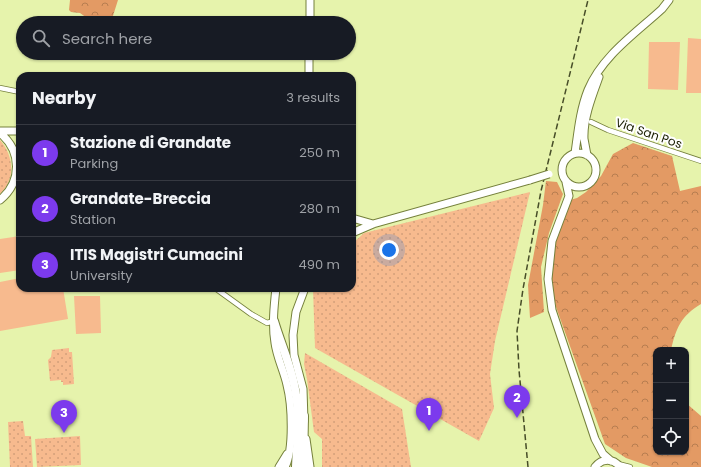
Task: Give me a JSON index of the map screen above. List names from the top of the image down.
{
  "streets": {
    "street": ["Via San Pos"]
  },
  "page": {
    "search": "Search here",
    "heading": ["Nearby", "3 results"],
    "list": [
      {
        "mark": "1",
        "name": "Stazione di Grandate",
        "note": "Parking",
        "value": "250 m"
      },
      {
        "mark": "2",
        "name": "Grandate-Breccia",
        "note": "Station",
        "value": "280 m"
      },
      {
        "mark": "3",
        "name": "ITIS Magistri Cumacini",
        "note": "University",
        "value": "490 m"
      }
    ],
    "map_buttons": ["+", "−"],
    "pins": ["2", "1", "3"]
  }
}
